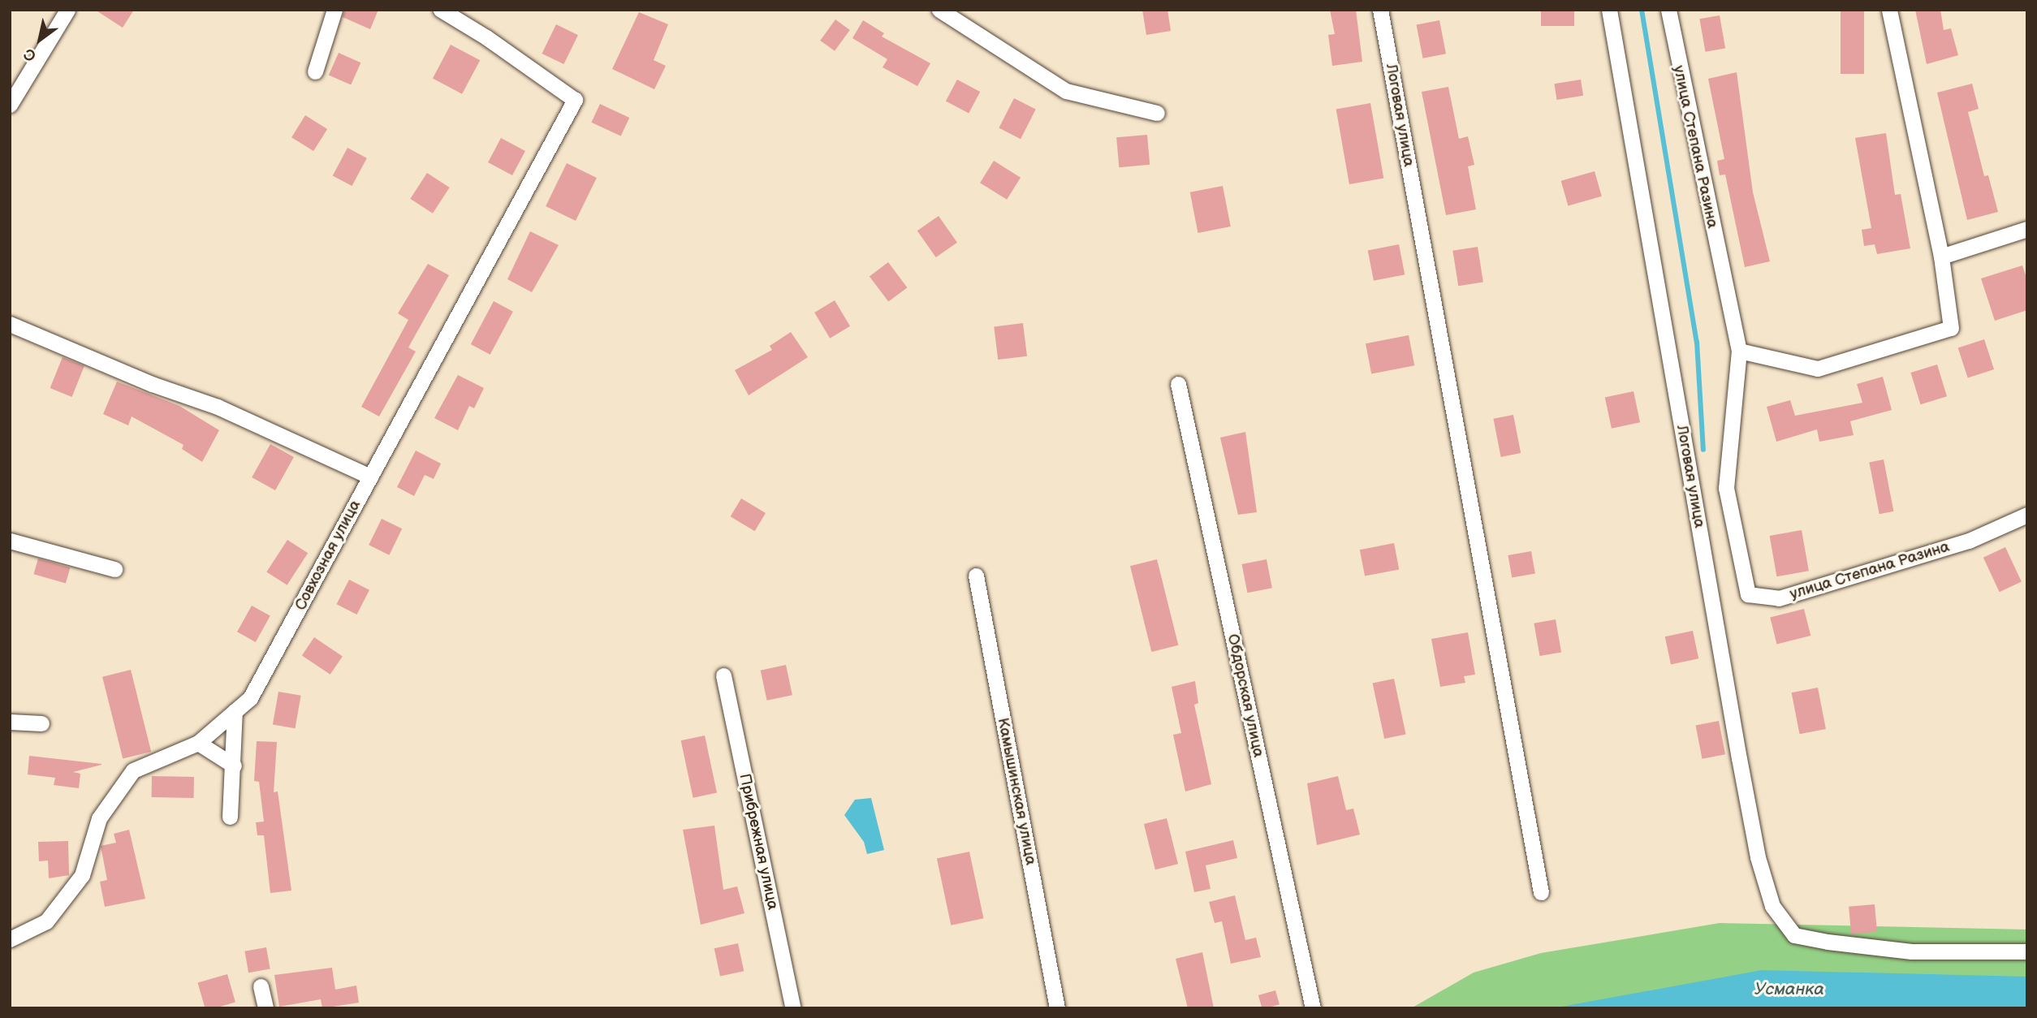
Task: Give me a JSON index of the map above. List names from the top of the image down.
{
  "streets": {
    "street": [
      "Логовая улица",
      "улица Степана Разина",
      "Совхозная улица",
      "Обдорская улица",
      "Камышинская улица",
      "Прибрежная улица"
    ]
  },
  "water": ["Усманка"],
  "north": "bottom left"
}
